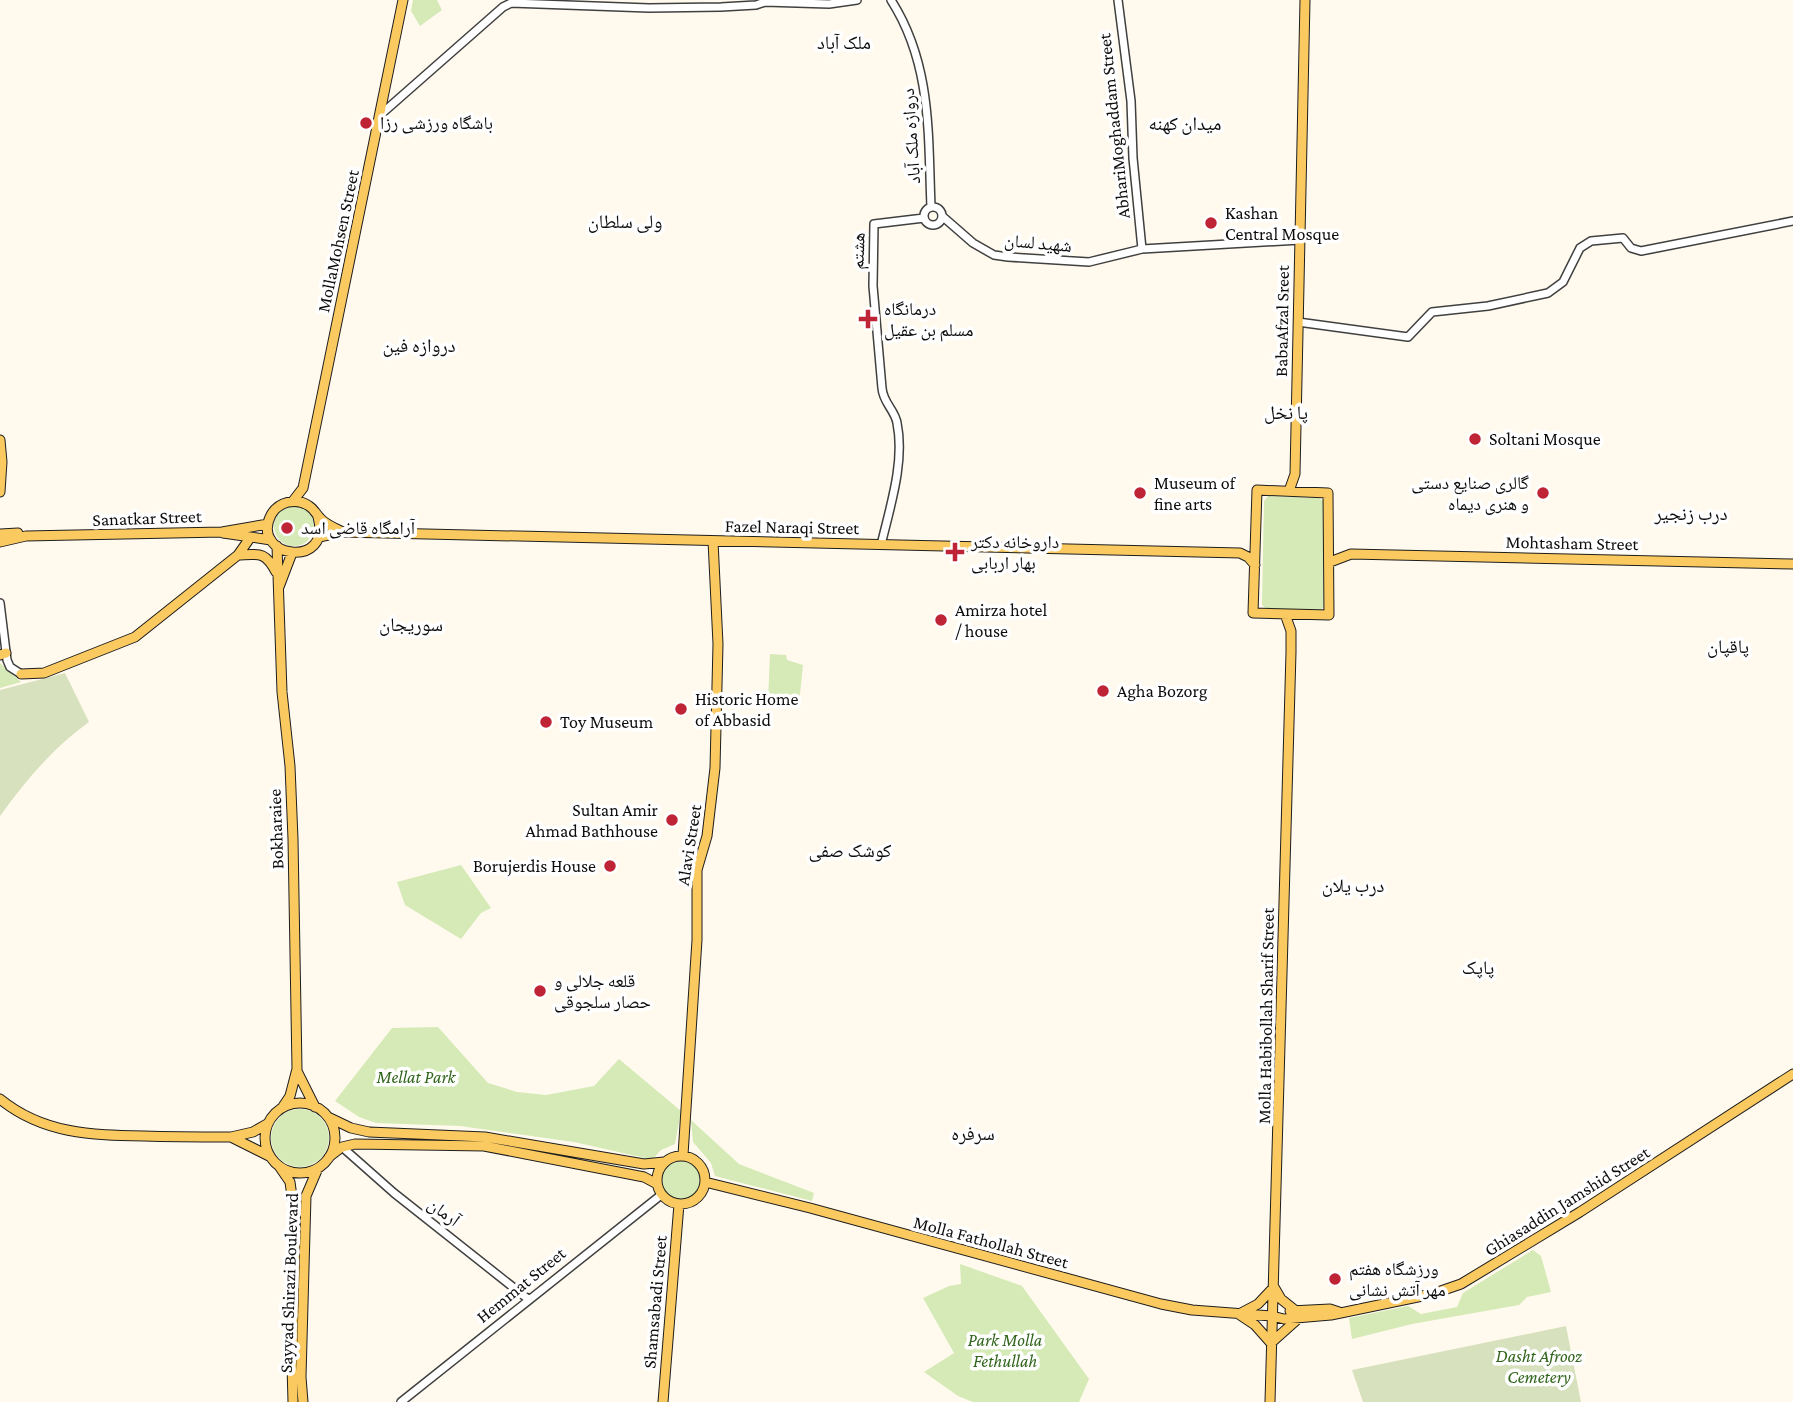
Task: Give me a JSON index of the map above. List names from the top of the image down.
{
  "streets": {
    "main road": [
      "MollaMohsen Street",
      "BabaAfzal Sreet",
      "Sanatkar Street",
      "Fazel Naraqi Street",
      "Mohtasham Street",
      "Bokharaiee",
      "Alavi Street",
      "Molla Habibollah Sharif Street",
      "Ghiasaddin Jamshid Street",
      "Molla Fathollah Street",
      "Sayyad Shirazi Boulevard",
      "Shamsabadi Street"
    ],
    "street": [
      "AbhariMoghaddam Street",
      "دروازه ملک آباد",
      "شهید لسان",
      "هشتم",
      "آرمان",
      "Hemmat Street"
    ]
  },
  "crossings": [
    ["AbhariMoghaddam Street", "شهید لسان"],
    ["دروازه ملک آباد", "شهید لسان"],
    ["دروازه ملک آباد", "هشتم"],
    ["شهید لسان", "هشتم"],
    ["شهید لسان", "BabaAfzal Sreet"],
    ["هشتم", "Fazel Naraqi Street"],
    ["Sanatkar Street", "Fazel Naraqi Street"],
    ["Sanatkar Street", "Bokharaiee"],
    ["Fazel Naraqi Street", "Bokharaiee"],
    ["Fazel Naraqi Street", "Alavi Street"],
    ["Bokharaiee", "Sayyad Shirazi Boulevard"],
    ["Alavi Street", "Molla Fathollah Street"],
    ["Alavi Street", "Hemmat Street"],
    ["Alavi Street", "Shamsabadi Street"],
    ["Molla Habibollah Sharif Street", "Ghiasaddin Jamshid Street"],
    ["Molla Habibollah Sharif Street", "Molla Fathollah Street"],
    ["Ghiasaddin Jamshid Street", "Molla Fathollah Street"],
    ["آرمان", "Hemmat Street"],
    ["Molla Fathollah Street", "Hemmat Street"],
    ["Molla Fathollah Street", "Shamsabadi Street"],
    ["Hemmat Street", "Shamsabadi Street"]
  ],
  "districts": [
    "ملک آباد",
    "میدان کهنه",
    "ولی سلطان",
    "دروازه فین",
    "پا نخل",
    "درب زنجیر",
    "سوریجان",
    "پاقپان",
    "کوشک صفی",
    "درب یلان",
    "پاپک",
    "سرفره"
  ],
  "parks": ["Mellat Park", "Park Molla Fethullah", "Dasht Afrooz Cemetery"],
  "places": {
    "other": [
      "باشگاه ورزشی رزا",
      "Kashan Central Mosque",
      "Soltani Mosque",
      "Museum of fine arts",
      "گالری صنایع دستی و هنری دیماه",
      "آرامگاه قاضی اسد",
      "Amirza hotel / house",
      "Agha Bozorg",
      "Historic Home of Abbasid",
      "Toy Museum",
      "Sultan Amir Ahmad Bathhouse",
      "Borujerdis House",
      "قلعه جلالی و حصار سلجوقی",
      "ورزشگاه هفتم مهر آتش نشانی"
    ],
    "health": ["درمانگاه مسلم بن عقیل", "داروخانه دکتر بهار اربابی"]
  }
}
